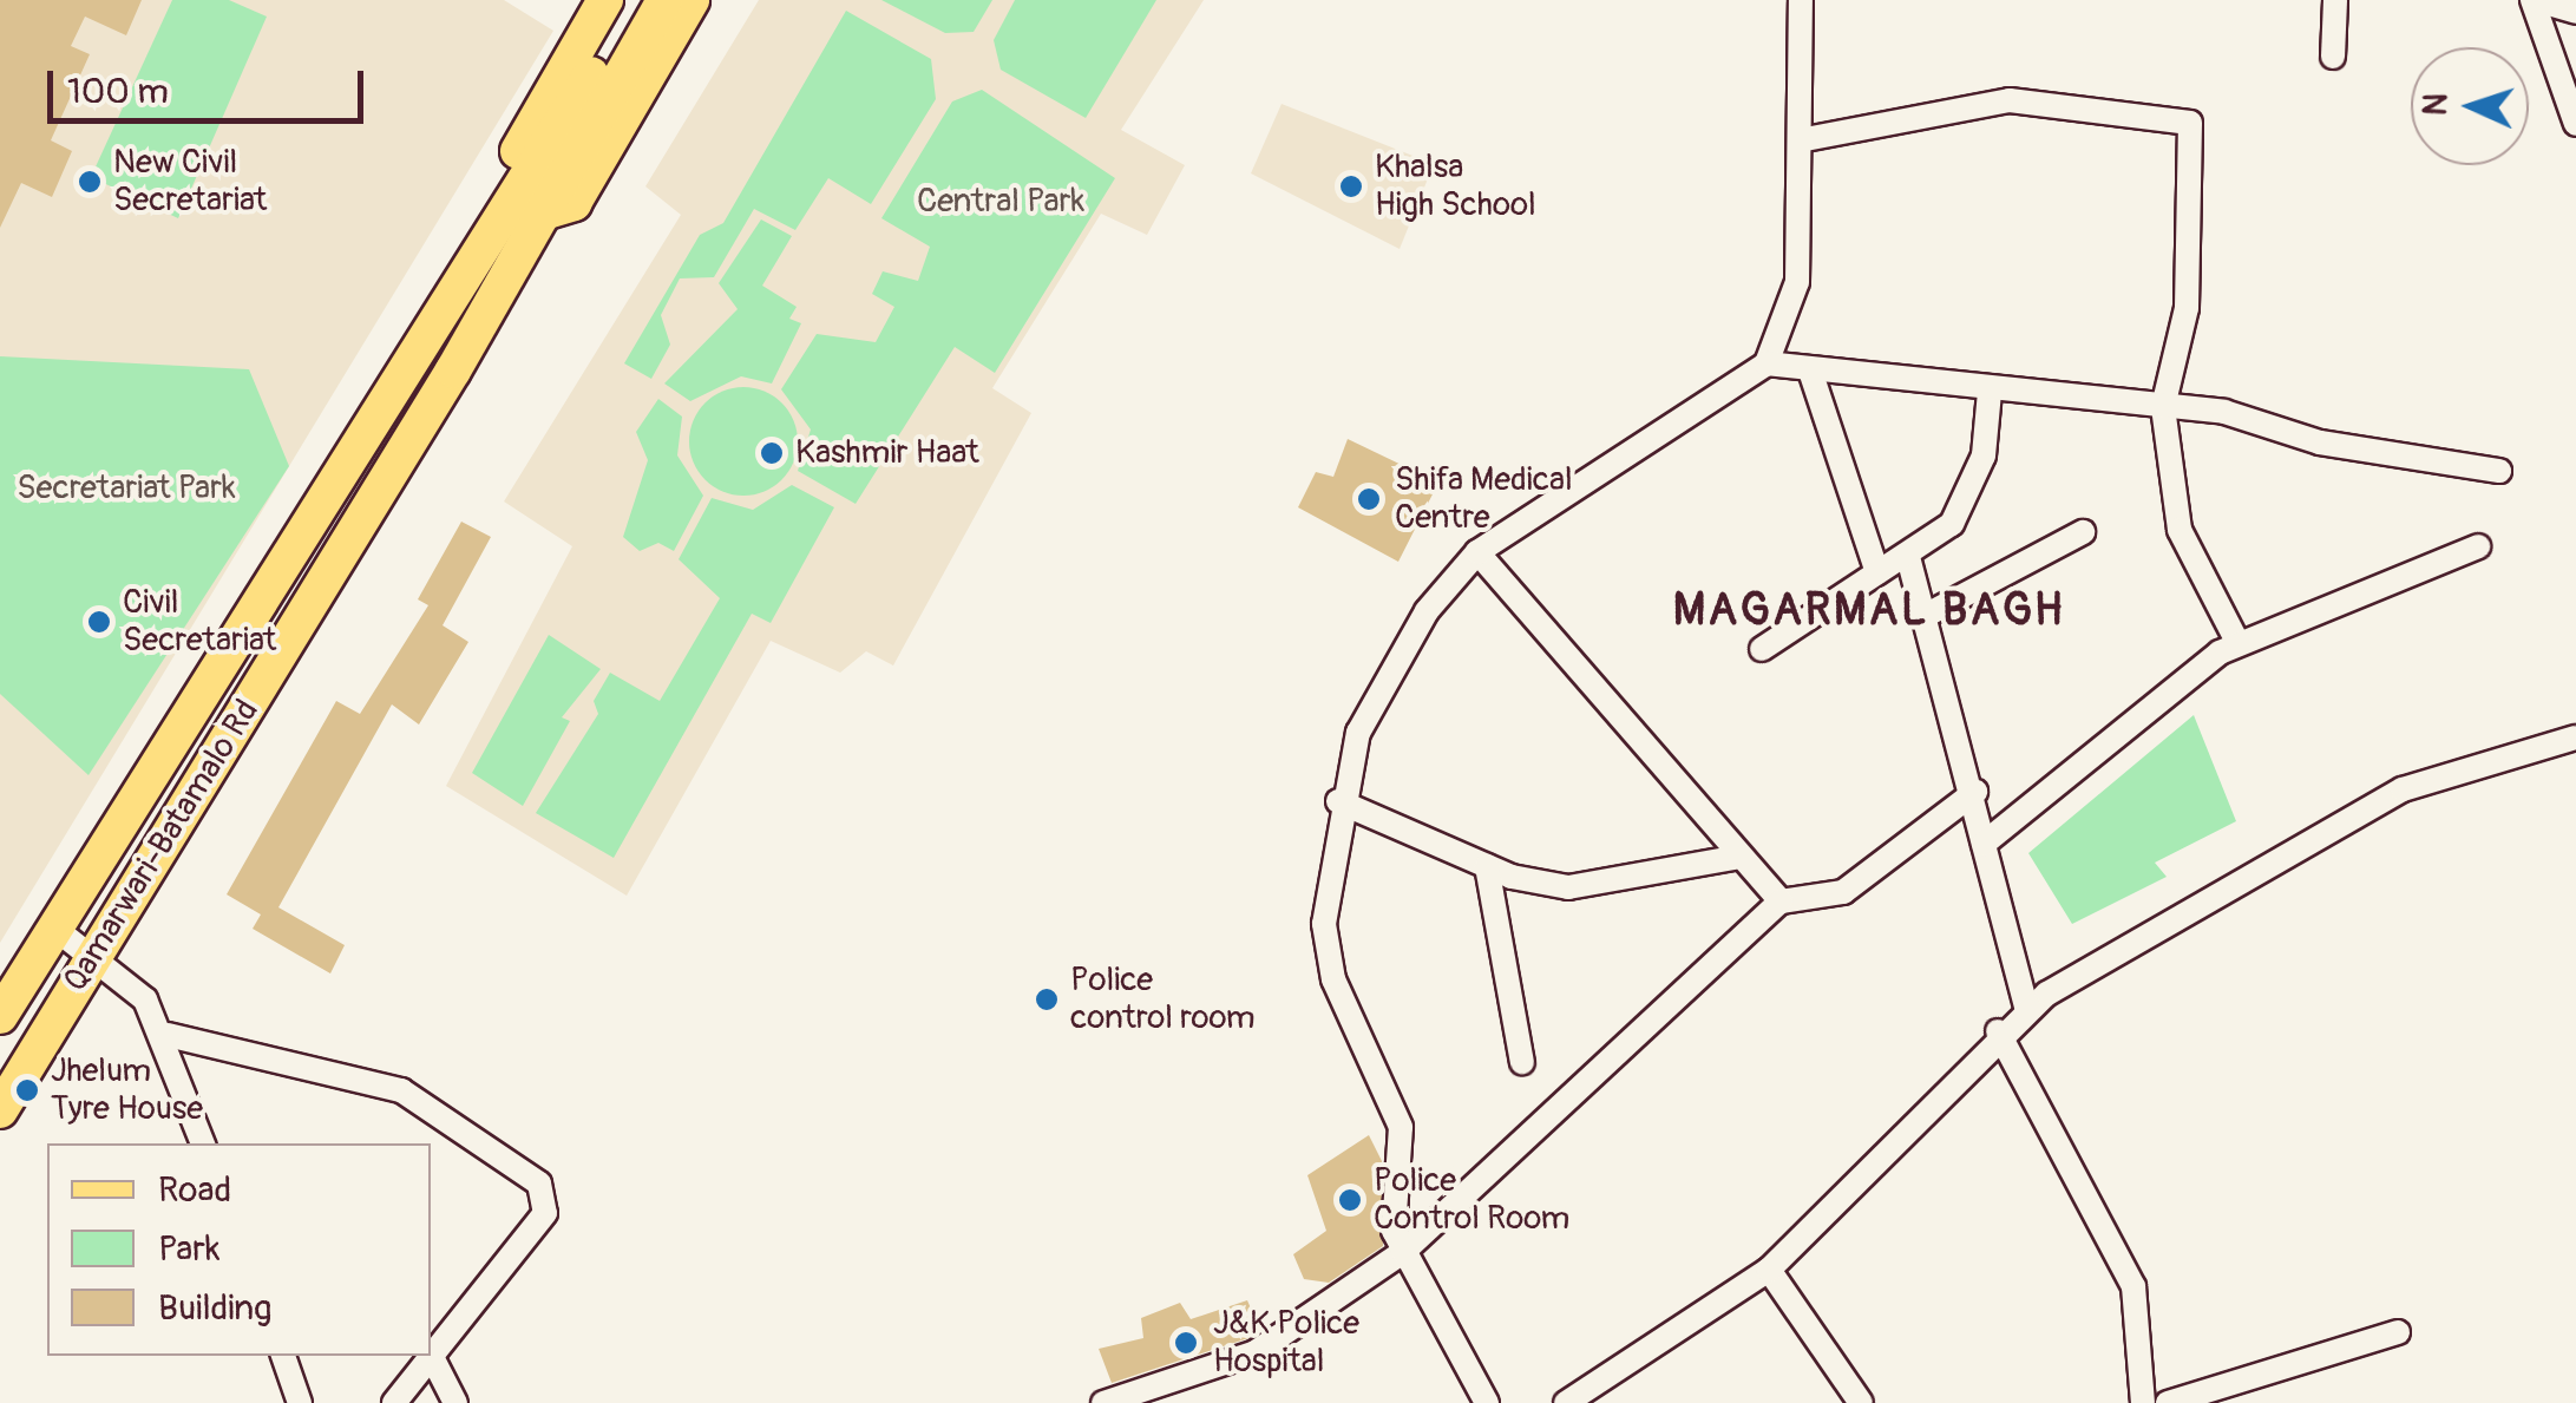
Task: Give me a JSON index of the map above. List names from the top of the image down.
{
  "streets": {
    "main road": ["Qamarwari-Batamalo Rd"]
  },
  "districts": ["MAGARMAL BAGH"],
  "parks": ["Central Park", "Secretariat Park"],
  "places": [
    "New Civil Secretariat",
    "Khalsa High School",
    "Kashmir Haat",
    "Shifa Medical Centre",
    "Civil Secretariat",
    "Police control room",
    "Jhelum Tyre House",
    "Police Control Room",
    "J&K Police Hospital"
  ],
  "legend": ["Road", "Park", "Building"],
  "scale_bar": "100 m",
  "north": "left"
}
